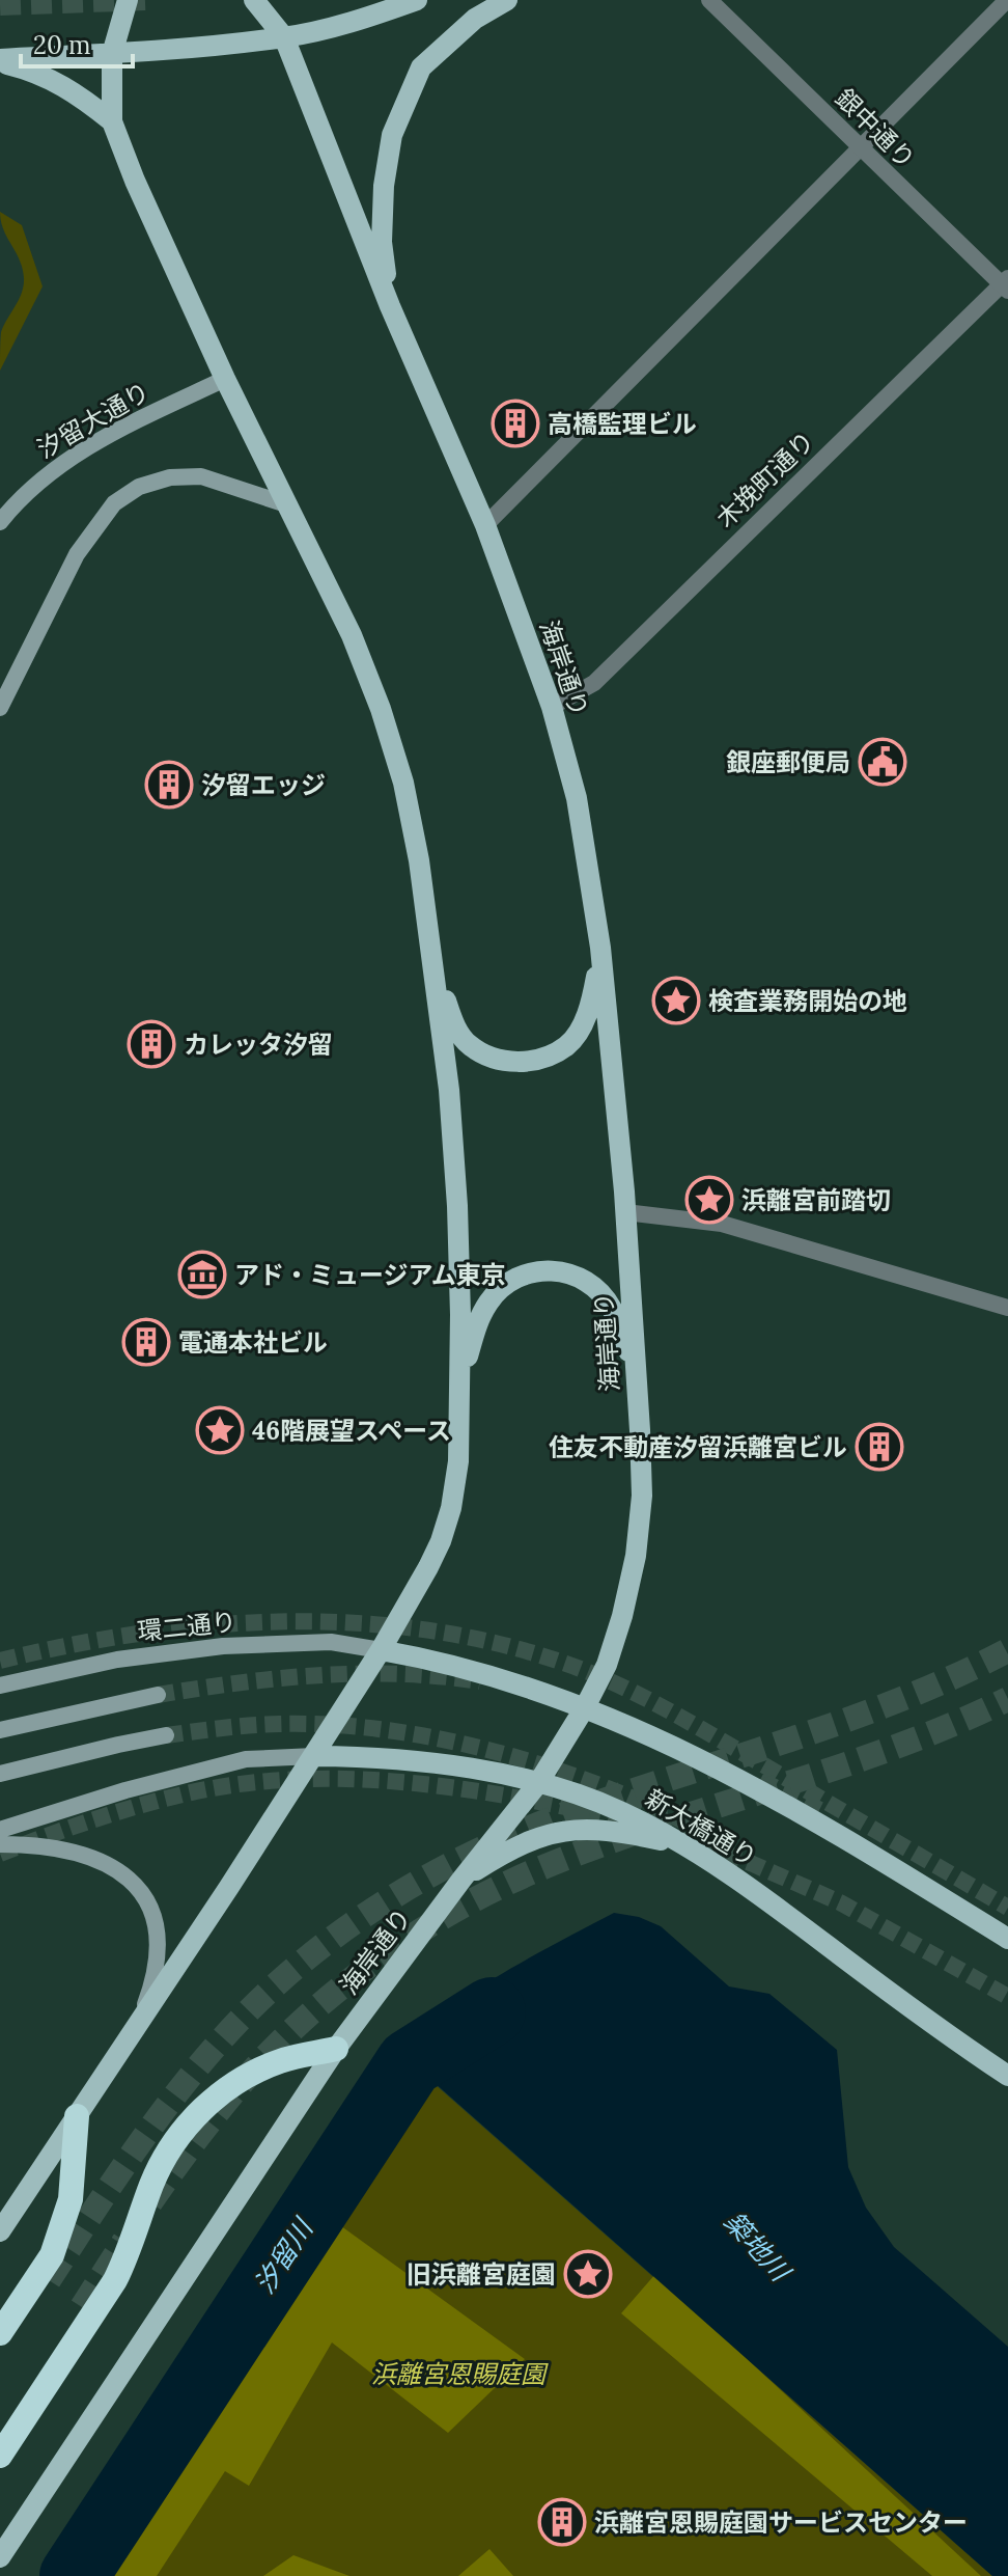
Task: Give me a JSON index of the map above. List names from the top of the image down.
{
  "streets": {
    "main road": [
      "汐留大通り",
      "海岸通り",
      "環二通り",
      "新大橋通り"
    ],
    "street": ["銀中通り", "木挽町通り"]
  },
  "crossings": [
    ["銀中通り", "木挽町通り"],
    ["木挽町通り", "海岸通り"],
    ["海岸通り", "新大橋通り"]
  ],
  "water": ["築地川", "汐留川"],
  "parks": ["浜離宮恩賜庭園"],
  "places": {
    "building": [
      "高橋監理ビル",
      "汐留エッジ",
      "カレッタ汐留",
      "電通本社ビル",
      "住友不動産汐留浜離宮ビル",
      "浜離宮恩賜庭園サービスセンター"
    ],
    "public building": ["銀座郵便局"],
    "place": [
      "検査業務開始の地",
      "浜離宮前踏切",
      "46階展望スペース",
      "旧浜離宮庭園"
    ],
    "museum": ["アド・ミュージアム東京"]
  },
  "scale_bar": "20 m"
}
